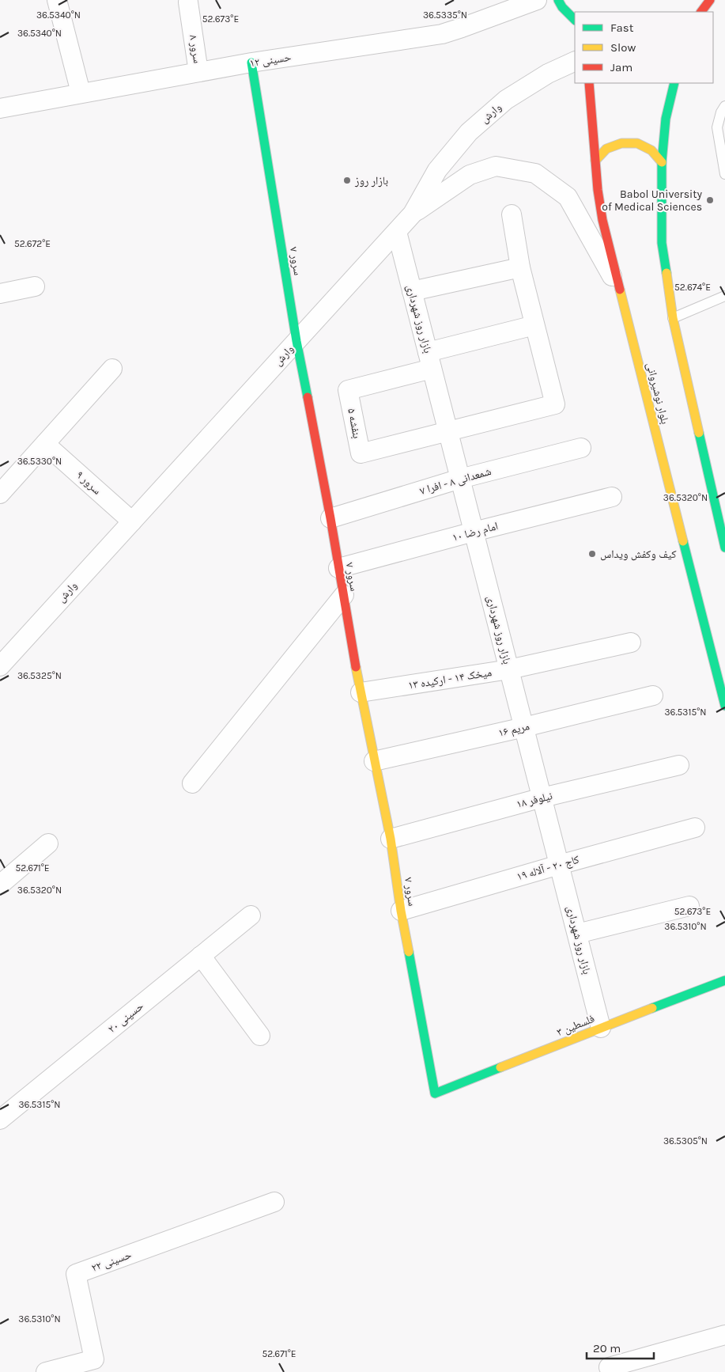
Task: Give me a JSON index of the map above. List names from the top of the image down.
{
  "streets": {
    "street": [
      "سرور ۸",
      "حسینی ۱۲",
      "وارش",
      "سرور ۷",
      "بازار روز شهرداری",
      "بلوار نوشیروانی",
      "بنفشه ۵",
      "شمعدانی ۸ - افرا ۷",
      "سرور ۹",
      "امام رضا ۱۰",
      "میخک ۱۴ - ارکیده ۱۳",
      "مریم ۱۶",
      "نیلوفر ۱۸",
      "کاج ۲۰ - آلاله ۱۹",
      "حسینی ٢٠",
      "فلسطین ۳",
      "حسینی ۲۲"
    ]
  },
  "crossings": [
    ["سرور ۸", "حسینی ۱۲"],
    ["حسینی ۱۲", "سرور ۷"],
    ["وارش", "سرور ۷"],
    ["وارش", "بازار روز شهرداری"],
    ["وارش", "سرور ۹"],
    ["سرور ۷", "شمعدانی ۸ - افرا ۷"],
    ["سرور ۷", "امام رضا ۱۰"],
    ["سرور ۷", "میخک ۱۴ - ارکیده ۱۳"],
    ["سرور ۷", "مریم ۱۶"],
    ["سرور ۷", "نیلوفر ۱۸"],
    ["سرور ۷", "کاج ۲۰ - آلاله ۱۹"],
    ["سرور ۷", "فلسطین ۳"],
    ["بازار روز شهرداری", "بنفشه ۵"],
    ["بازار روز شهرداری", "شمعدانی ۸ - افرا ۷"],
    ["بازار روز شهرداری", "امام رضا ۱۰"],
    ["بازار روز شهرداری", "میخک ۱۴ - ارکیده ۱۳"],
    ["بازار روز شهرداری", "مریم ۱۶"],
    ["بازار روز شهرداری", "نیلوفر ۱۸"],
    ["بازار روز شهرداری", "کاج ۲۰ - آلاله ۱۹"],
    ["بازار روز شهرداری", "فلسطین ۳"]
  ],
  "places": ["بازار روز", "Babol University of Medical Sciences", "کیف و‌کفش ویداس"],
  "legend": ["Fast", "Slow", "Jam"],
  "scale_bar": "20 m",
  "coordinates": [
    "36.5340°N",
    "36.5335°N",
    "52.673°E",
    "52.672°E",
    "52.674°E",
    "36.5330°N",
    "36.5320°N",
    "36.5325°N",
    "36.5315°N",
    "52.671°E",
    "36.5310°N",
    "36.5305°N"
  ]
}
